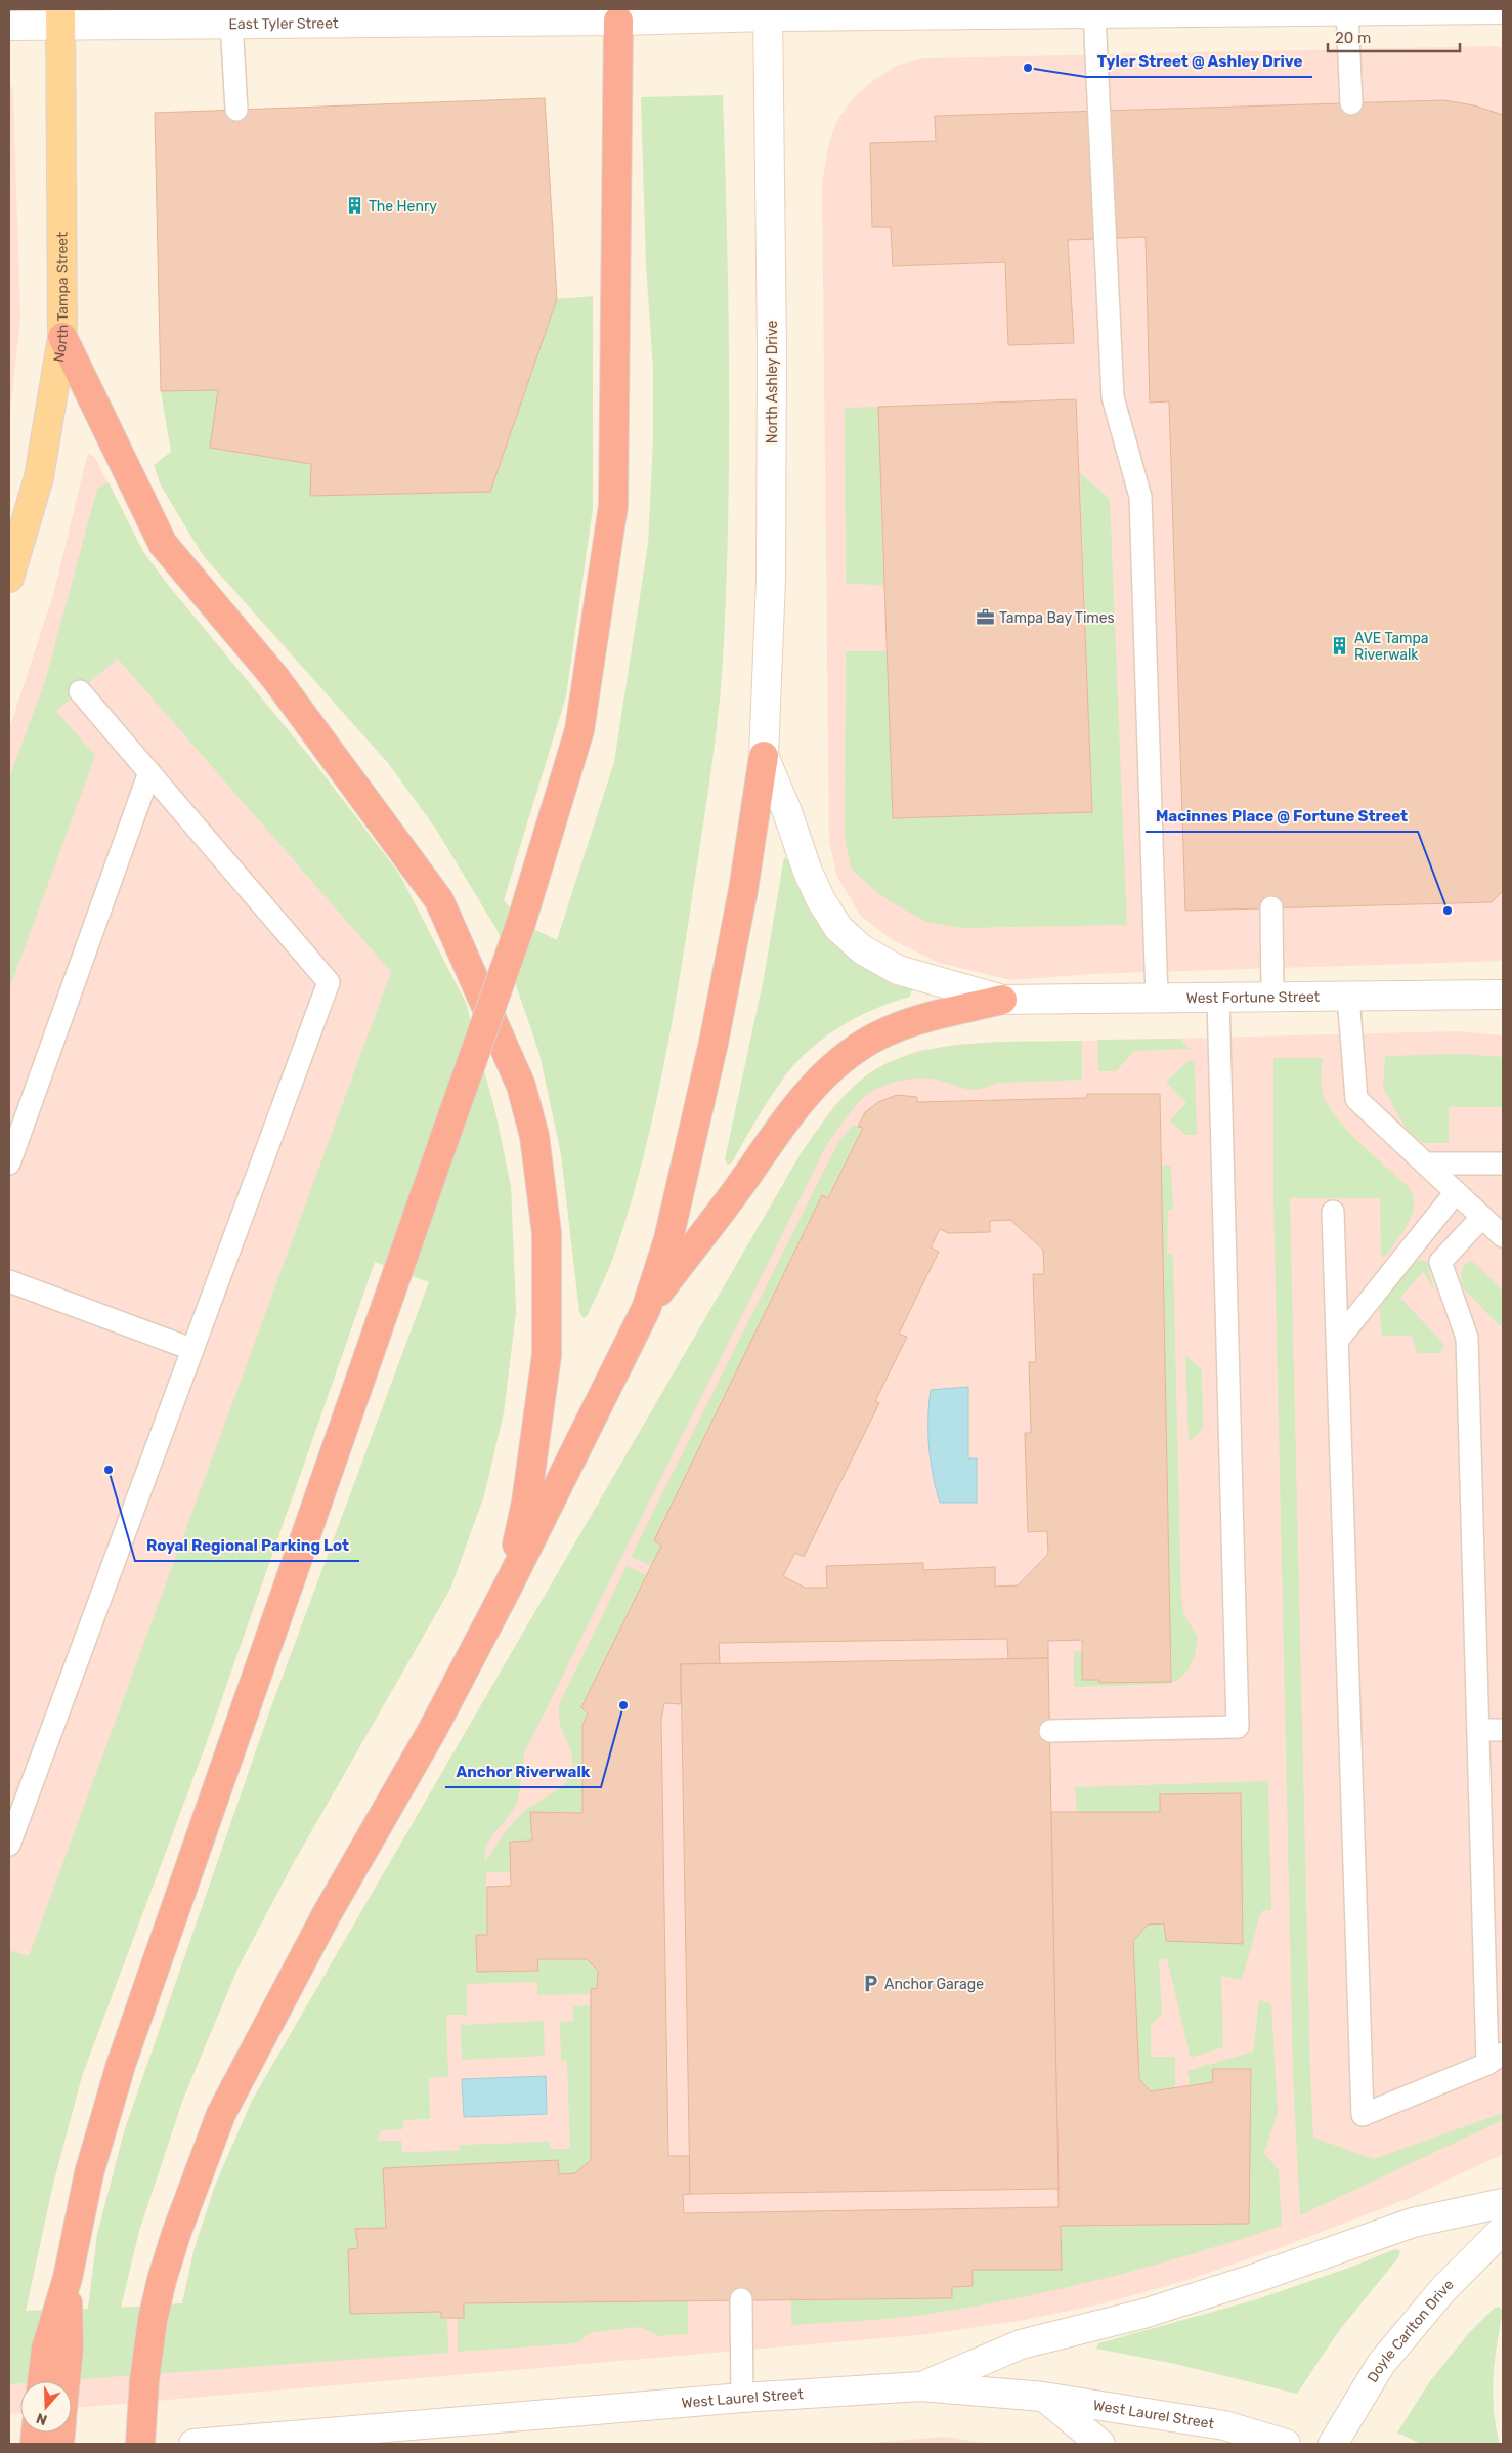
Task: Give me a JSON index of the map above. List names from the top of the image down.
{
  "streets": {
    "main road": ["North Tampa Street"],
    "street": [
      "East Tyler Street",
      "North Ashley Drive",
      "West Fortune Street",
      "Doyle Carlton Drive",
      "West Laurel Street"
    ]
  },
  "crossings": [
    ["East Tyler Street", "North Tampa Street"],
    ["East Tyler Street", "North Ashley Drive"],
    ["North Ashley Drive", "West Fortune Street"]
  ],
  "places": {
    "other": [
      "Tyler Street @ Ashley Drive",
      "Macinnes Place @ Fortune Street",
      "Royal Regional Parking Lot",
      "Anchor Riverwalk"
    ],
    "building": ["The Henry", "AVE Tampa Riverwalk"],
    "office": ["Tampa Bay Times"],
    "parking": ["Anchor Garage"]
  },
  "scale_bar": "20 m",
  "north": "bottom"
}
